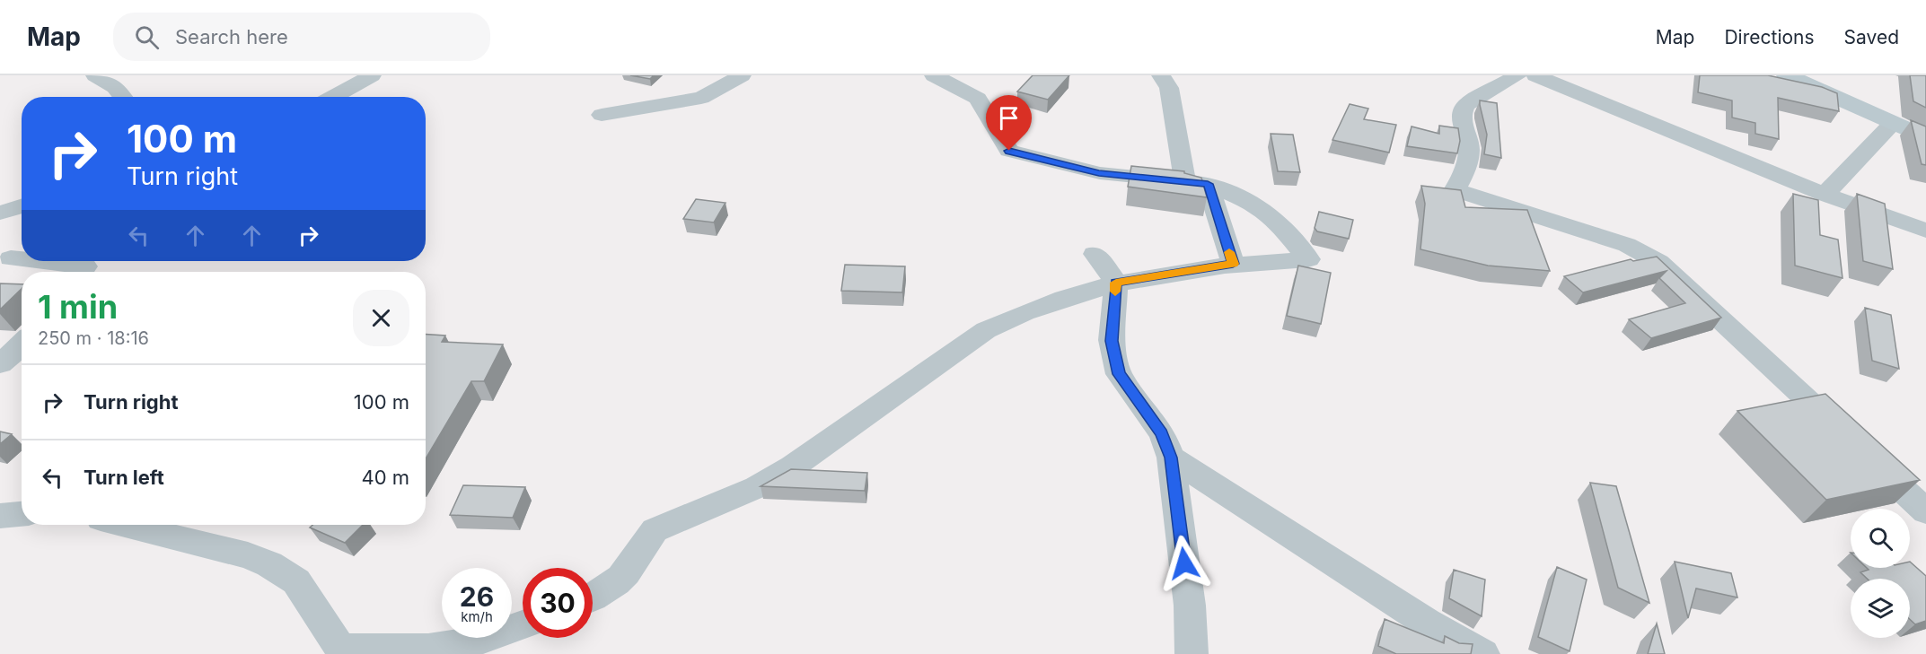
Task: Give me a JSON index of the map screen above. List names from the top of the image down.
{
  "page": {
    "header": "Map",
    "search": "Search here",
    "nav": ["Map", "Directions", "Saved"],
    "turn": ["100 m", "Turn right"],
    "heading": ["1 min", "250 m · 18:16"],
    "list": [
      {
        "name": "Turn right",
        "value": "100 m"
      },
      {
        "name": "Turn left",
        "value": "40 m"
      }
    ],
    "speed": "26 km/h",
    "limit": "30"
  }
}
